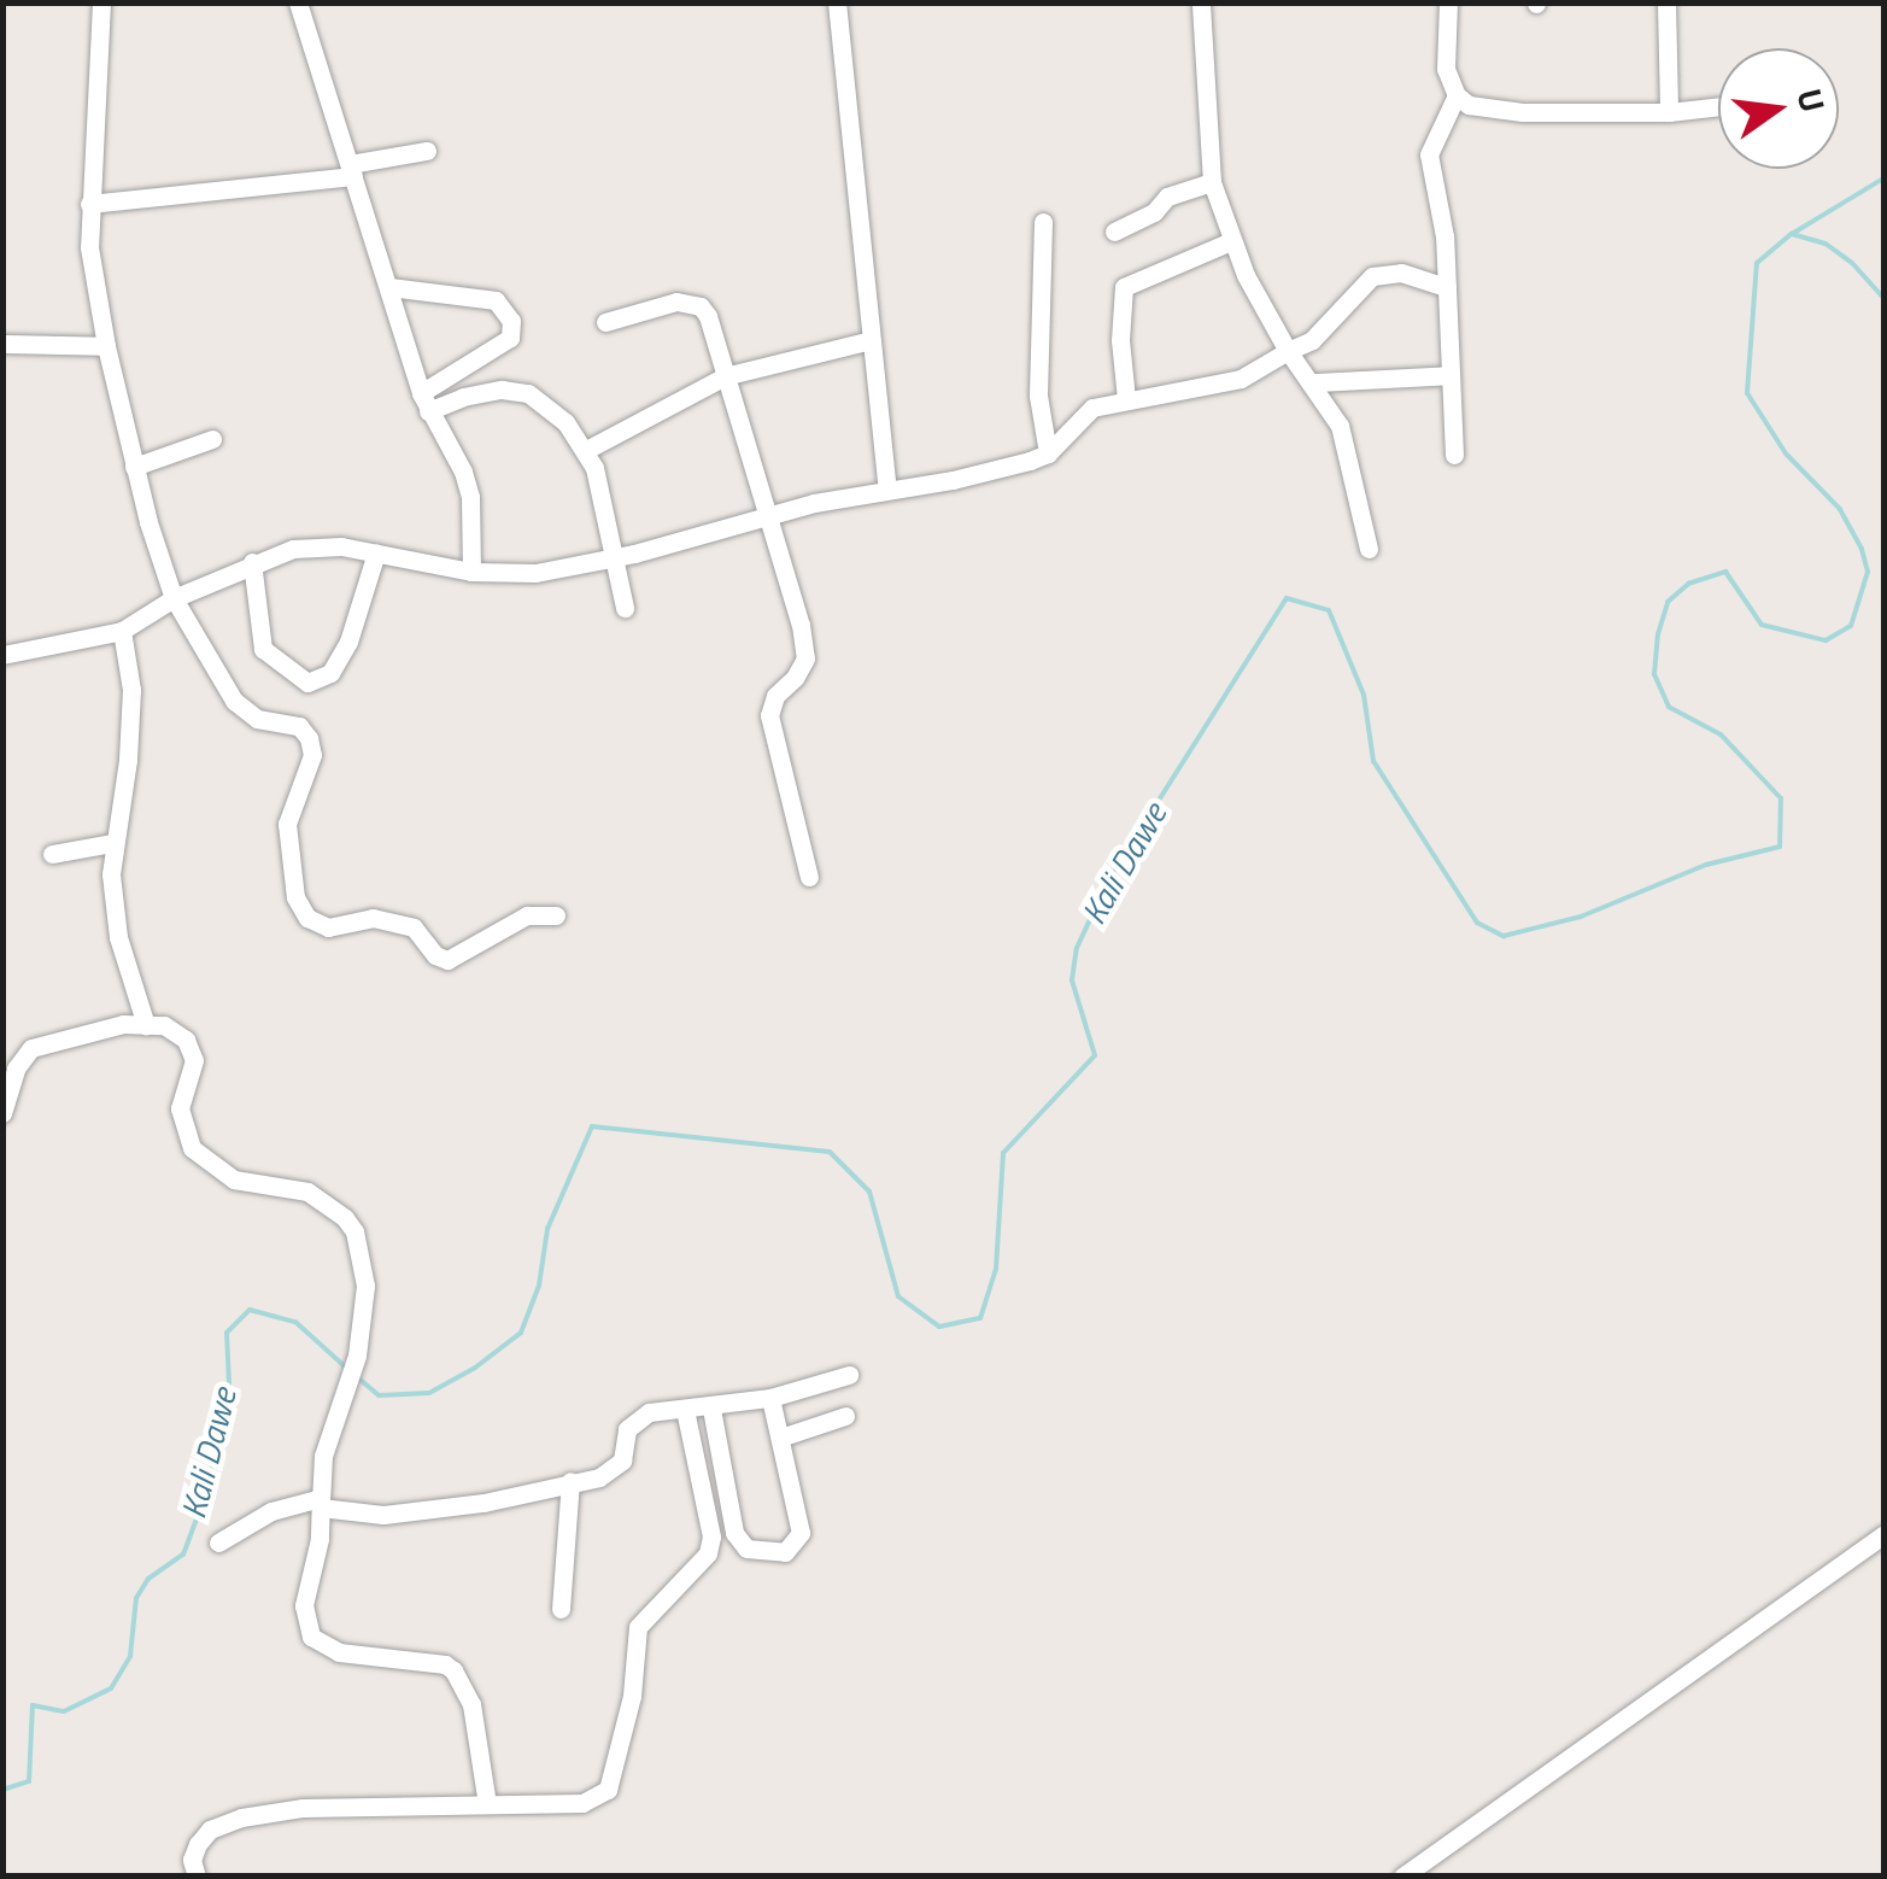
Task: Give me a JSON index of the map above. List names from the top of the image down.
{
  "water": ["Kali Dawe"],
  "north": "right"
}
